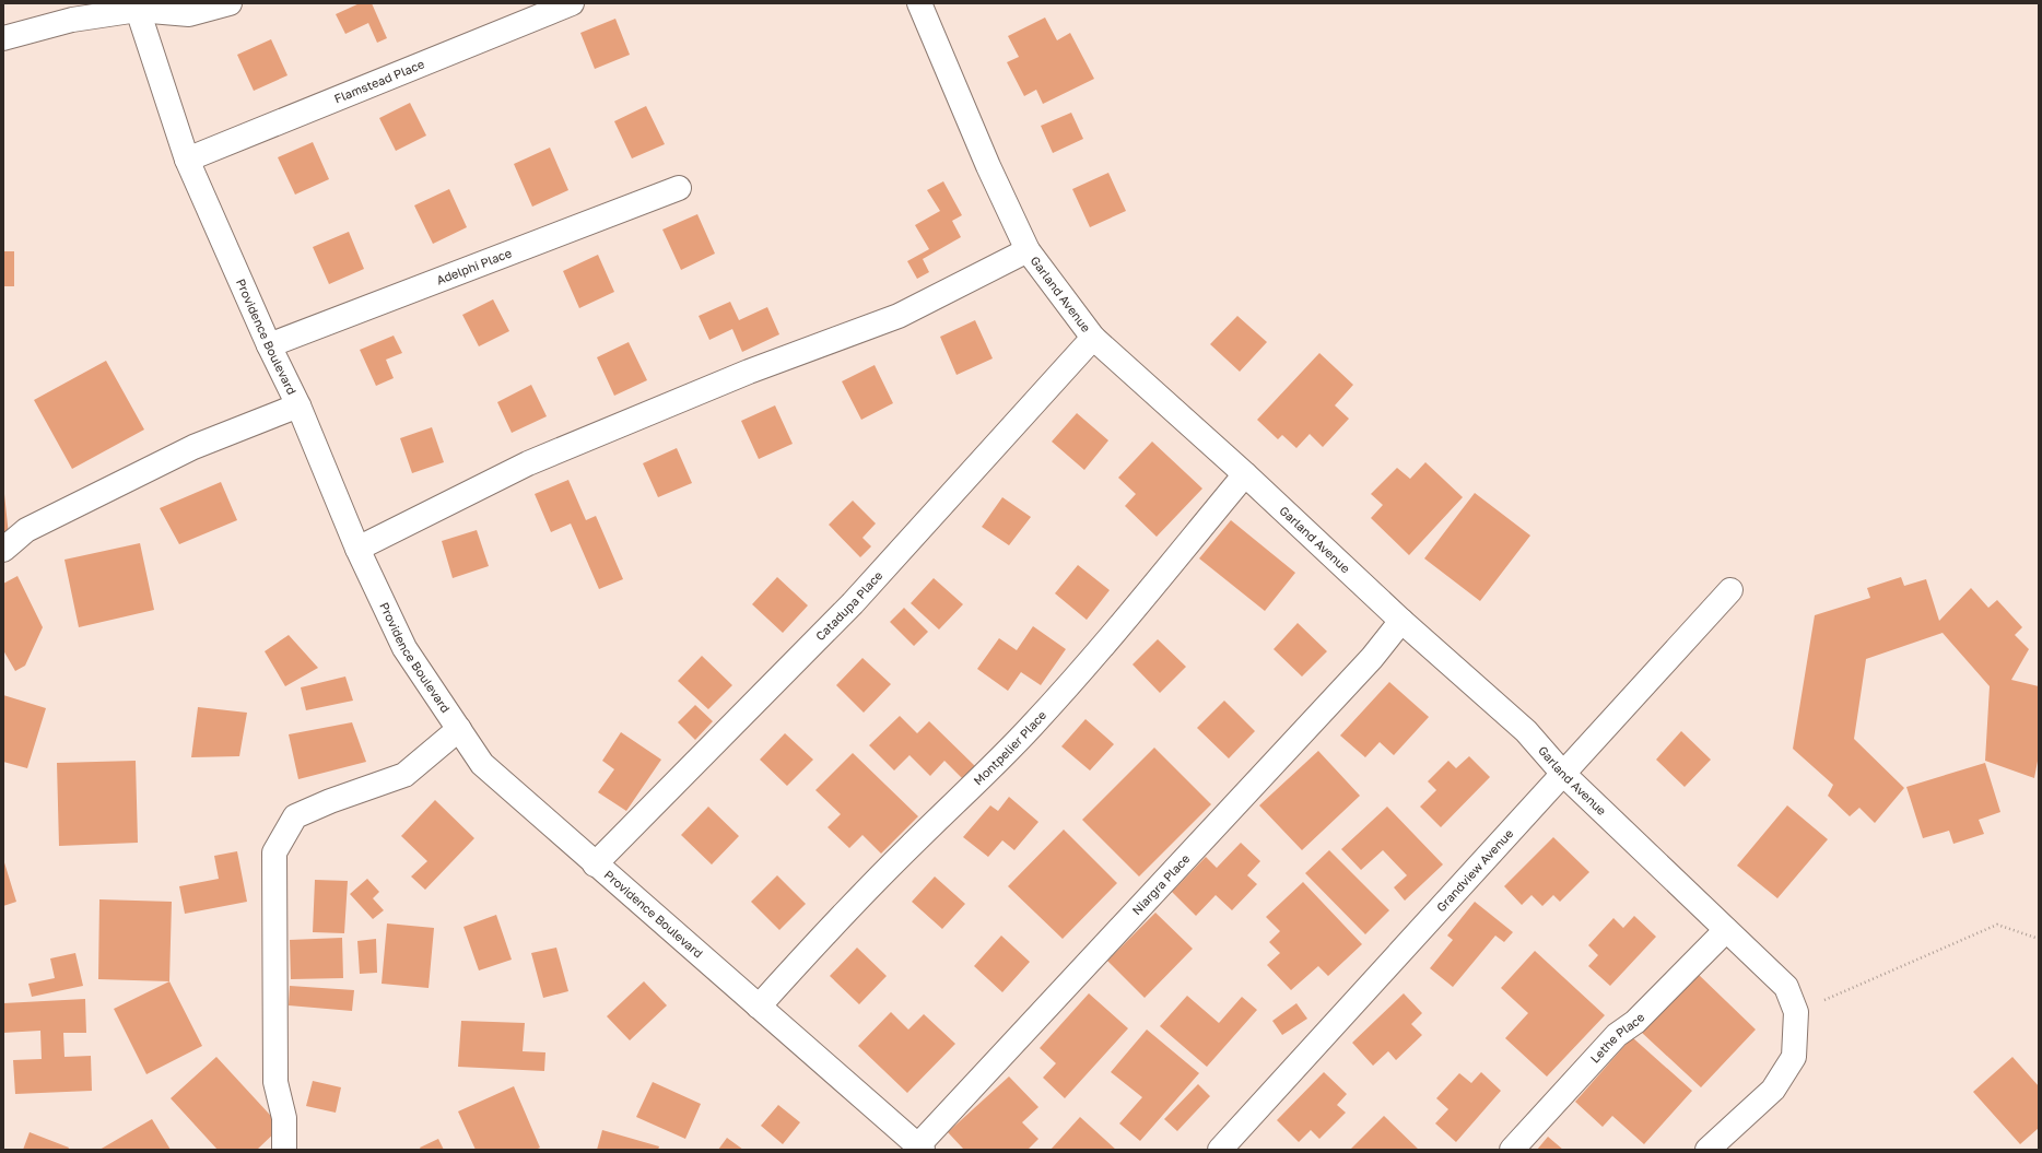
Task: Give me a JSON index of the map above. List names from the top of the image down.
{
  "streets": {
    "street": [
      "Flamstead Place",
      "Adelphi Place",
      "Garland Avenue",
      "Providence Boulevard",
      "Catadupa Place",
      "Montpelier Place",
      "Grandview Avenue",
      "Niargra Place",
      "Lethe Place"
    ]
  },
  "crossings": [
    ["Flamstead Place", "Providence Boulevard"],
    ["Adelphi Place", "Providence Boulevard"],
    ["Garland Avenue", "Catadupa Place"],
    ["Garland Avenue", "Montpelier Place"],
    ["Garland Avenue", "Grandview Avenue"],
    ["Garland Avenue", "Niargra Place"],
    ["Garland Avenue", "Lethe Place"],
    ["Providence Boulevard", "Catadupa Place"],
    ["Providence Boulevard", "Montpelier Place"],
    ["Providence Boulevard", "Niargra Place"]
  ]
}
